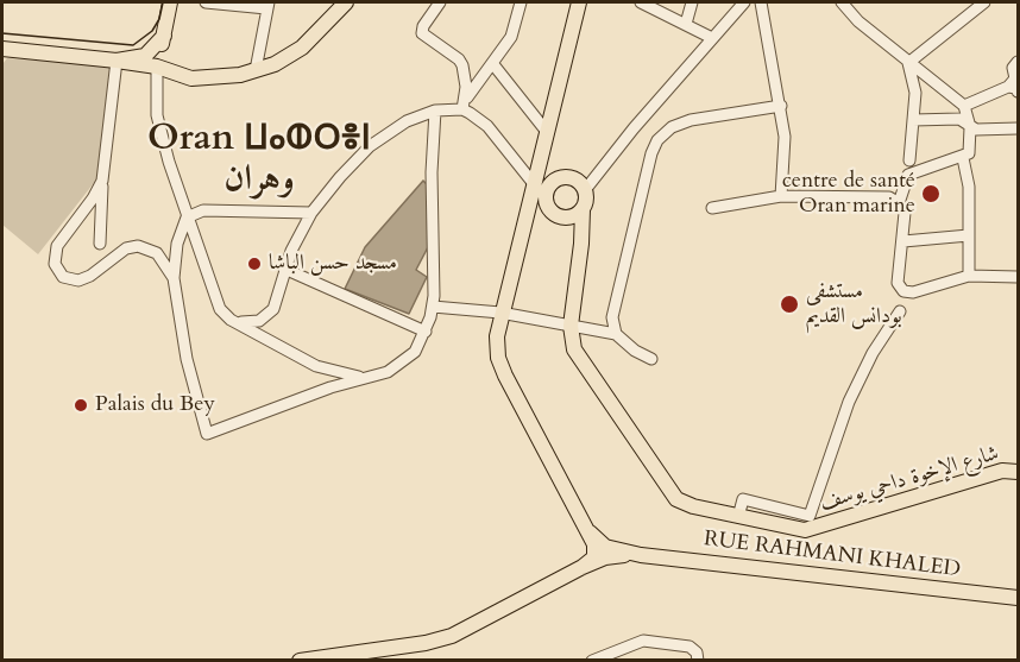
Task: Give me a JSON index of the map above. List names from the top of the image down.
{
  "streets": {
    "main road": ["شارع الإخوة داحي يوسف", "RUE RAHMANI KHALED"]
  },
  "districts": ["Oran ⵡⴰⵀⵔⴻⵏ وهران"],
  "places": [
    "centre de santé Oran marine",
    "مسجد حسن الباشا",
    "مستشفى بودانس القديم",
    "Palais du Bey"
  ]
}
